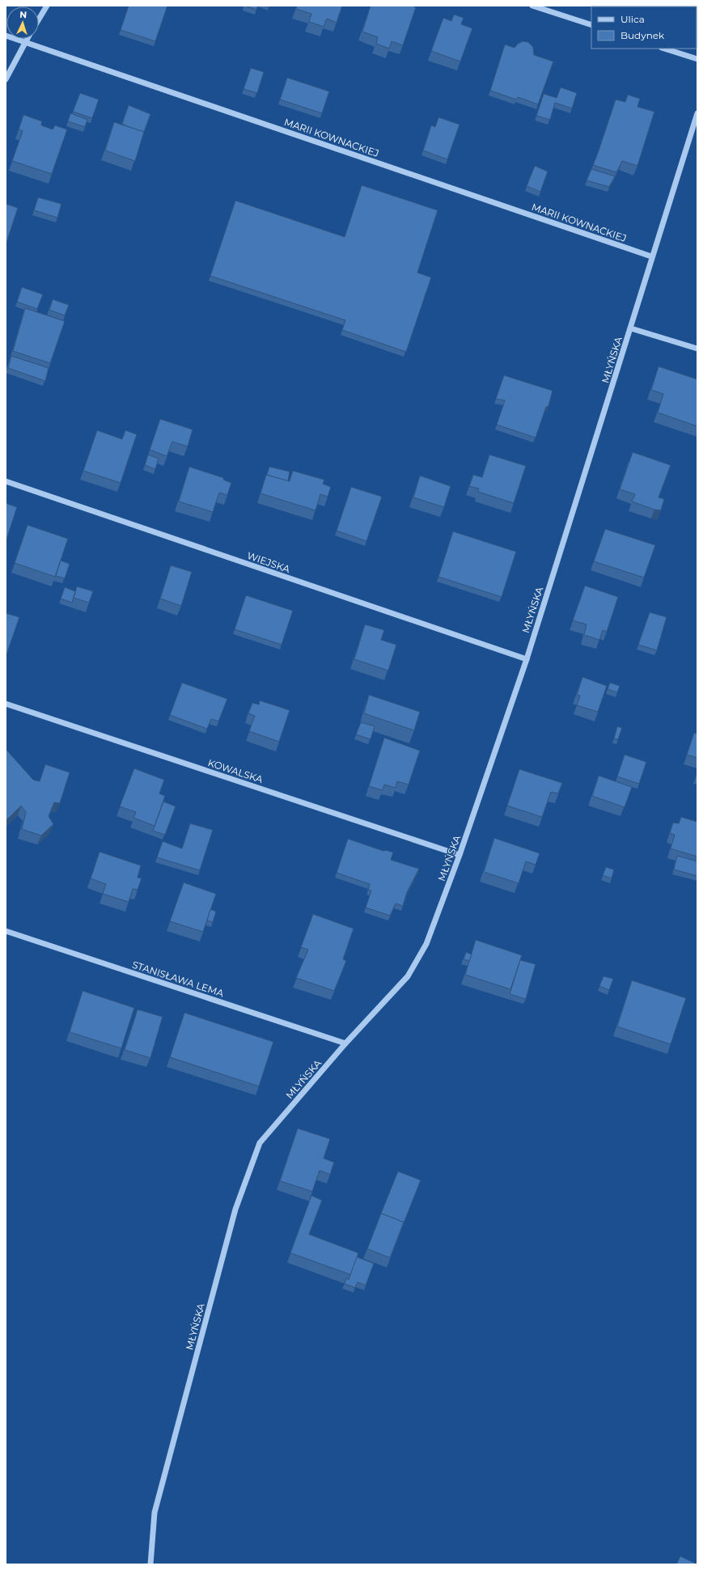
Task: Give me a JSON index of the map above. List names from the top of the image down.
{
  "streets": {
    "street": [
      "MARII KOWNACKIEJ",
      "MŁYŃSKA",
      "WIEJSKA",
      "KOWALSKA",
      "STANISŁAWA LEMA"
    ]
  },
  "crossings": [
    ["MARII KOWNACKIEJ", "MŁYŃSKA"],
    ["MŁYŃSKA", "WIEJSKA"],
    ["MŁYŃSKA", "KOWALSKA"],
    ["MŁYŃSKA", "STANISŁAWA LEMA"]
  ],
  "legend": ["Ulica", "Budynek"],
  "north": "top"
}
